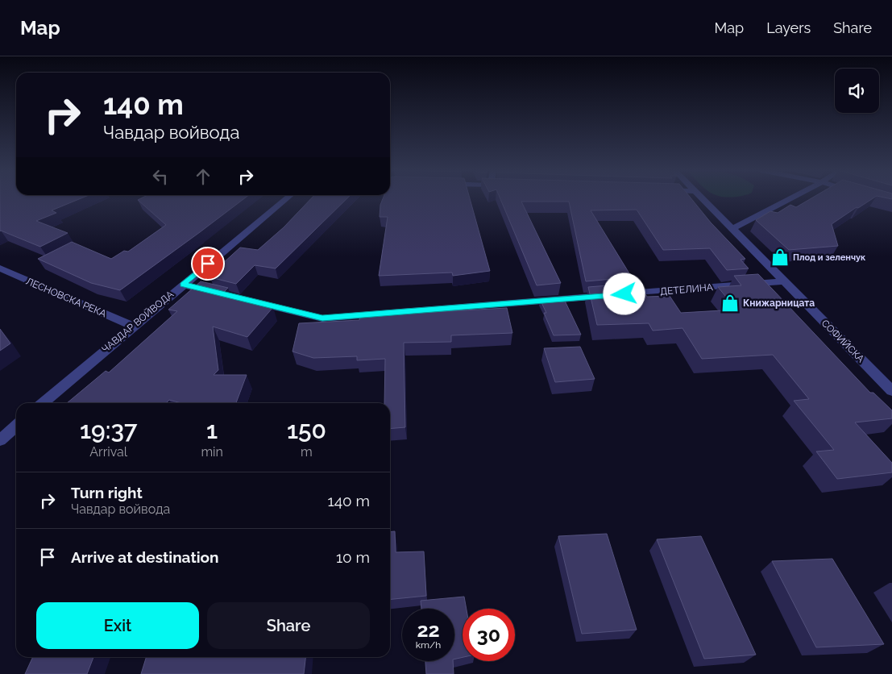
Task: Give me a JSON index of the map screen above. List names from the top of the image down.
{
  "streets": {
    "street": [
      "ДЕТЕЛИНА",
      "ЛЕСНОВСКА РЕКА",
      "ЧАВДАР ВОЙВОДА",
      "СОФИЙСКА"
    ]
  },
  "crossings": [
    ["ДЕТЕЛИНА", "ЧАВДАР ВОЙВОДА"],
    ["ДЕТЕЛИНА", "СОФИЙСКА"],
    ["ЛЕСНОВСКА РЕКА", "ЧАВДАР ВОЙВОДА"]
  ],
  "places": {
    "shop": ["Плод и зеленчук", "Книжарницата"]
  },
  "page": {
    "header": "Map",
    "nav": ["Map", "Layers", "Share"],
    "turn": ["140 m", "Чавдар войвода"],
    "eta": [
      "19:37",
      "Arrival",
      "1",
      "min",
      "150",
      "m"
    ],
    "list": [
      {
        "name": "Turn right",
        "note": "Чавдар войвода",
        "value": "140 m"
      },
      {
        "name": "Arrive at destination",
        "value": "10 m"
      }
    ],
    "buttons": ["Exit", "Share"],
    "speed": "22 km/h",
    "limit": "30"
  }
}
